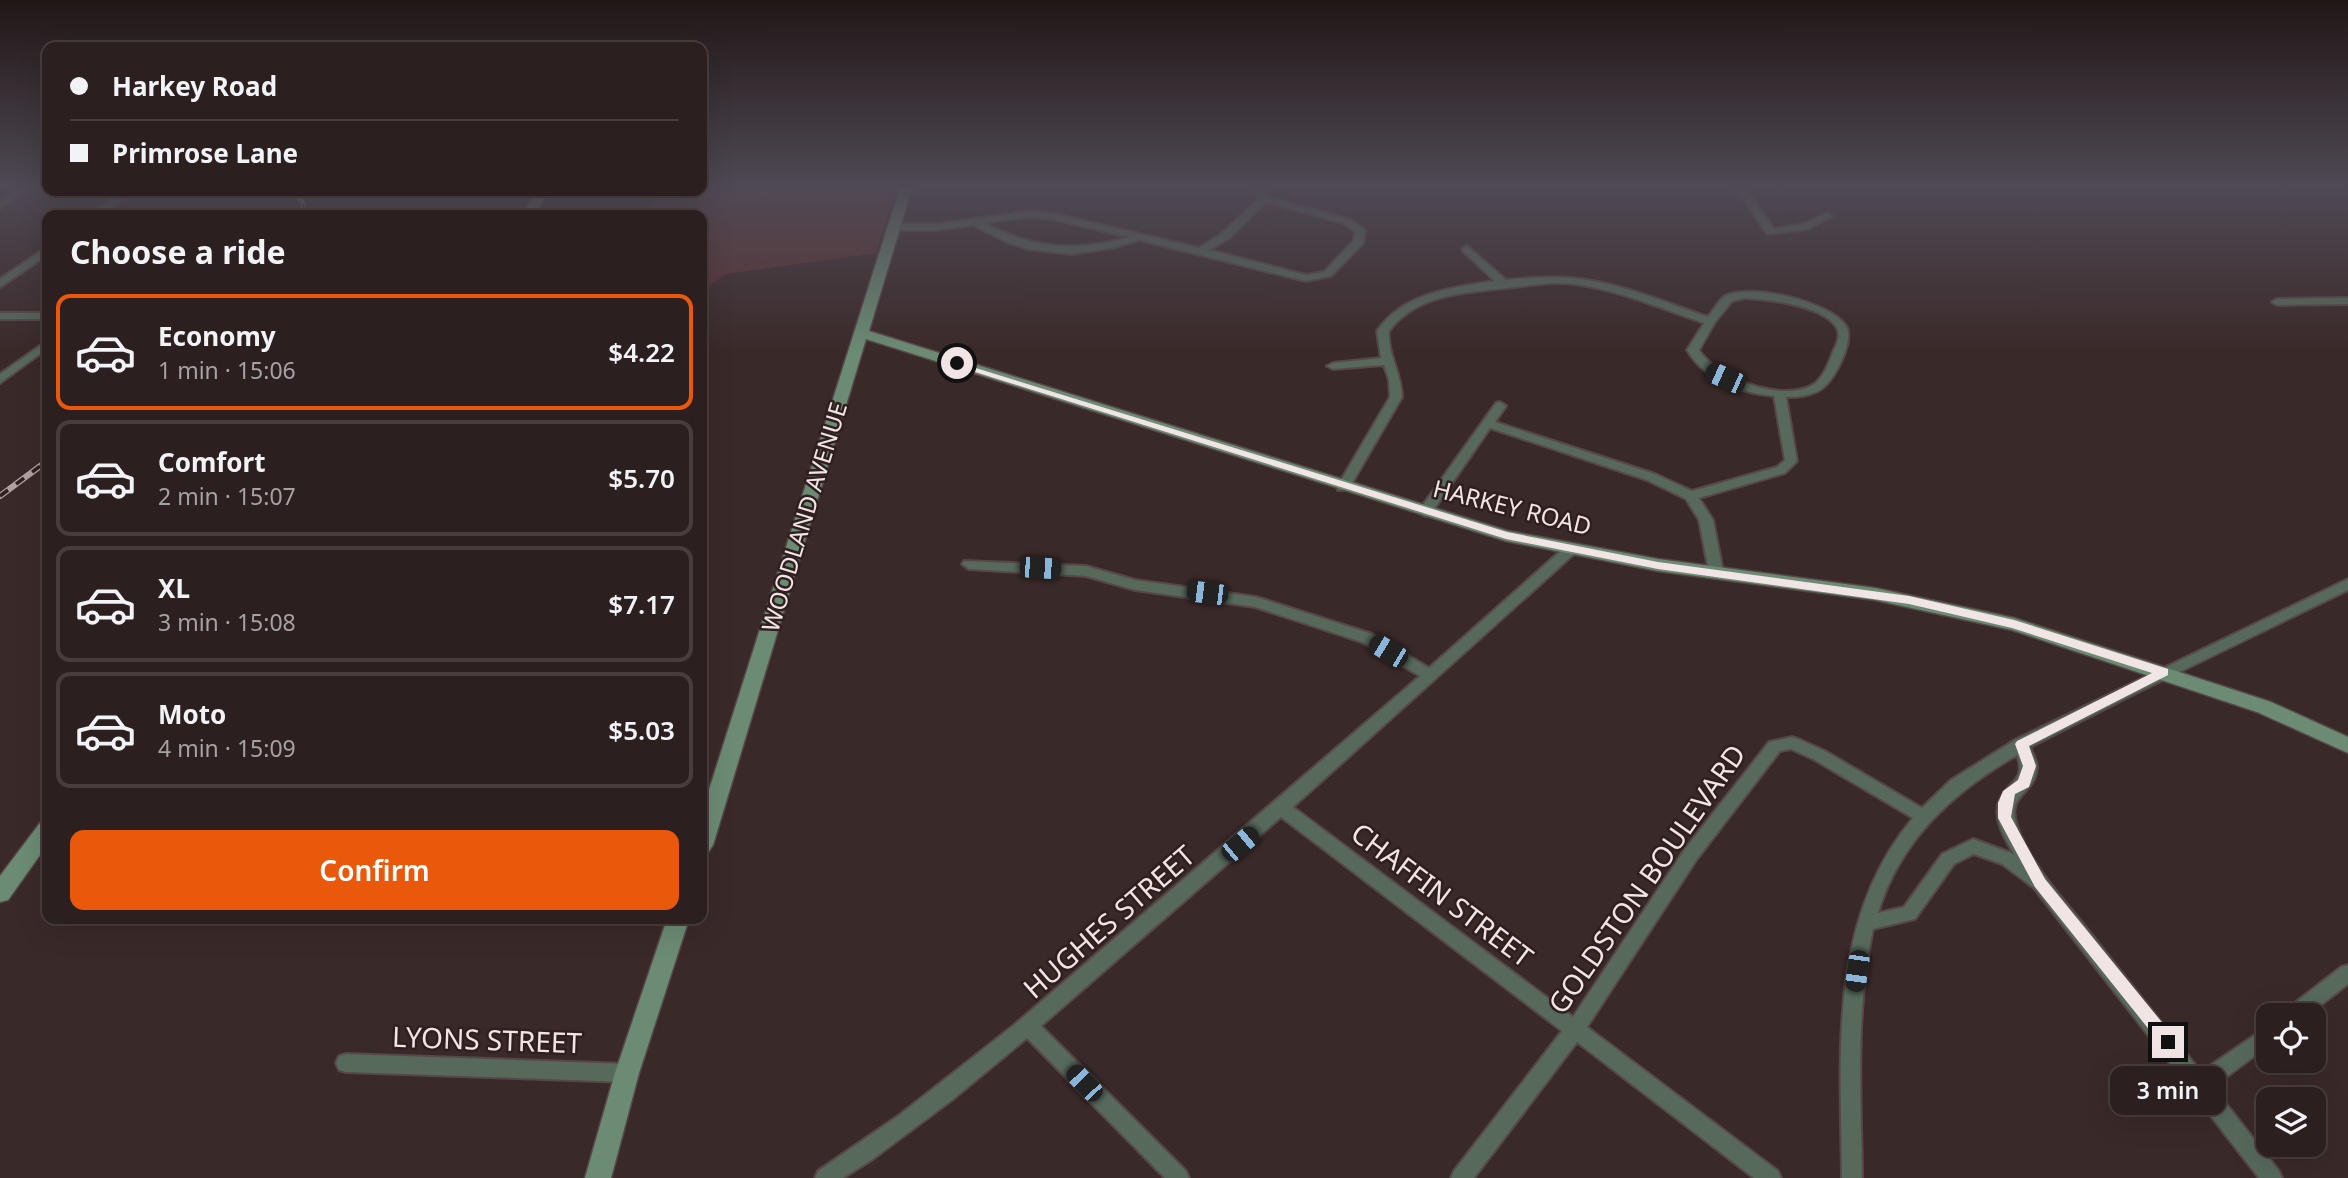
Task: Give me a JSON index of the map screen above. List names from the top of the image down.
{
  "streets": {
    "street": [
      "HARKEY ROAD",
      "WOODLAND AVENUE",
      "GOLDSTON BOULEVARD",
      "CHAFFIN STREET",
      "HUGHES STREET",
      "LYONS STREET"
    ]
  },
  "crossings": [
    ["HARKEY ROAD", "WOODLAND AVENUE"],
    ["HARKEY ROAD", "HUGHES STREET"],
    ["GOLDSTON BOULEVARD", "CHAFFIN STREET"],
    ["CHAFFIN STREET", "HUGHES STREET"]
  ],
  "page": {
    "banner": ["Harkey Road", "Primrose Lane"],
    "heading": "Choose a ride",
    "list": [
      {
        "name": "Economy",
        "note": "1 min · 15:06",
        "value": "$4.22"
      },
      {
        "name": "Comfort",
        "note": "2 min · 15:07",
        "value": "$5.70"
      },
      {
        "name": "XL",
        "note": "3 min · 15:08",
        "value": "$7.17"
      },
      {
        "name": "Moto",
        "note": "4 min · 15:09",
        "value": "$5.03"
      }
    ],
    "buttons": "Confirm",
    "bubble": "3 min"
  }
}
